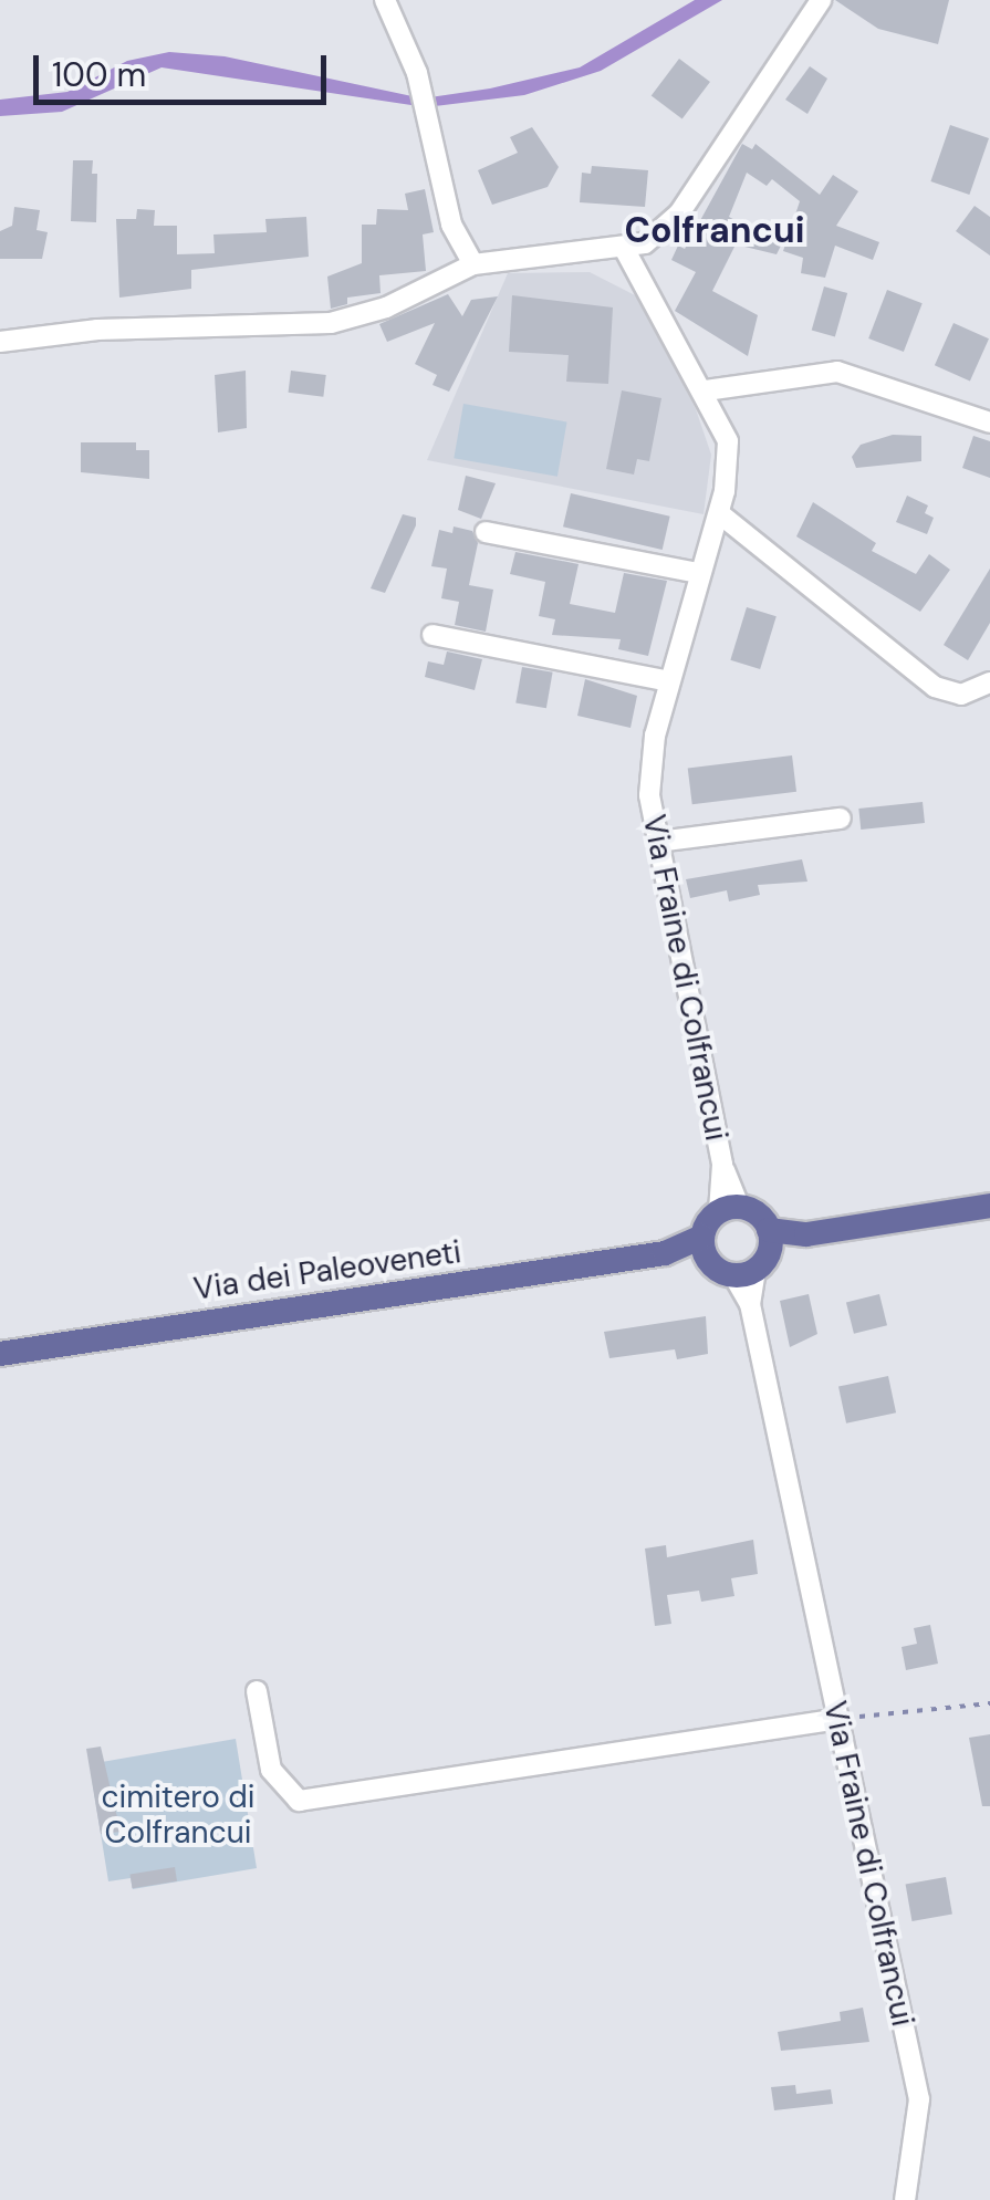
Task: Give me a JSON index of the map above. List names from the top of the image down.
{
  "streets": {
    "main road": ["Via dei Paleoveneti"],
    "street": ["Via Fraine di Colfrancui"]
  },
  "crossings": [
    ["Via Fraine di Colfrancui", "Via dei Paleoveneti"]
  ],
  "districts": ["Colfrancui"],
  "parks": ["cimitero di Colfrancui"],
  "scale_bar": "100 m"
}
